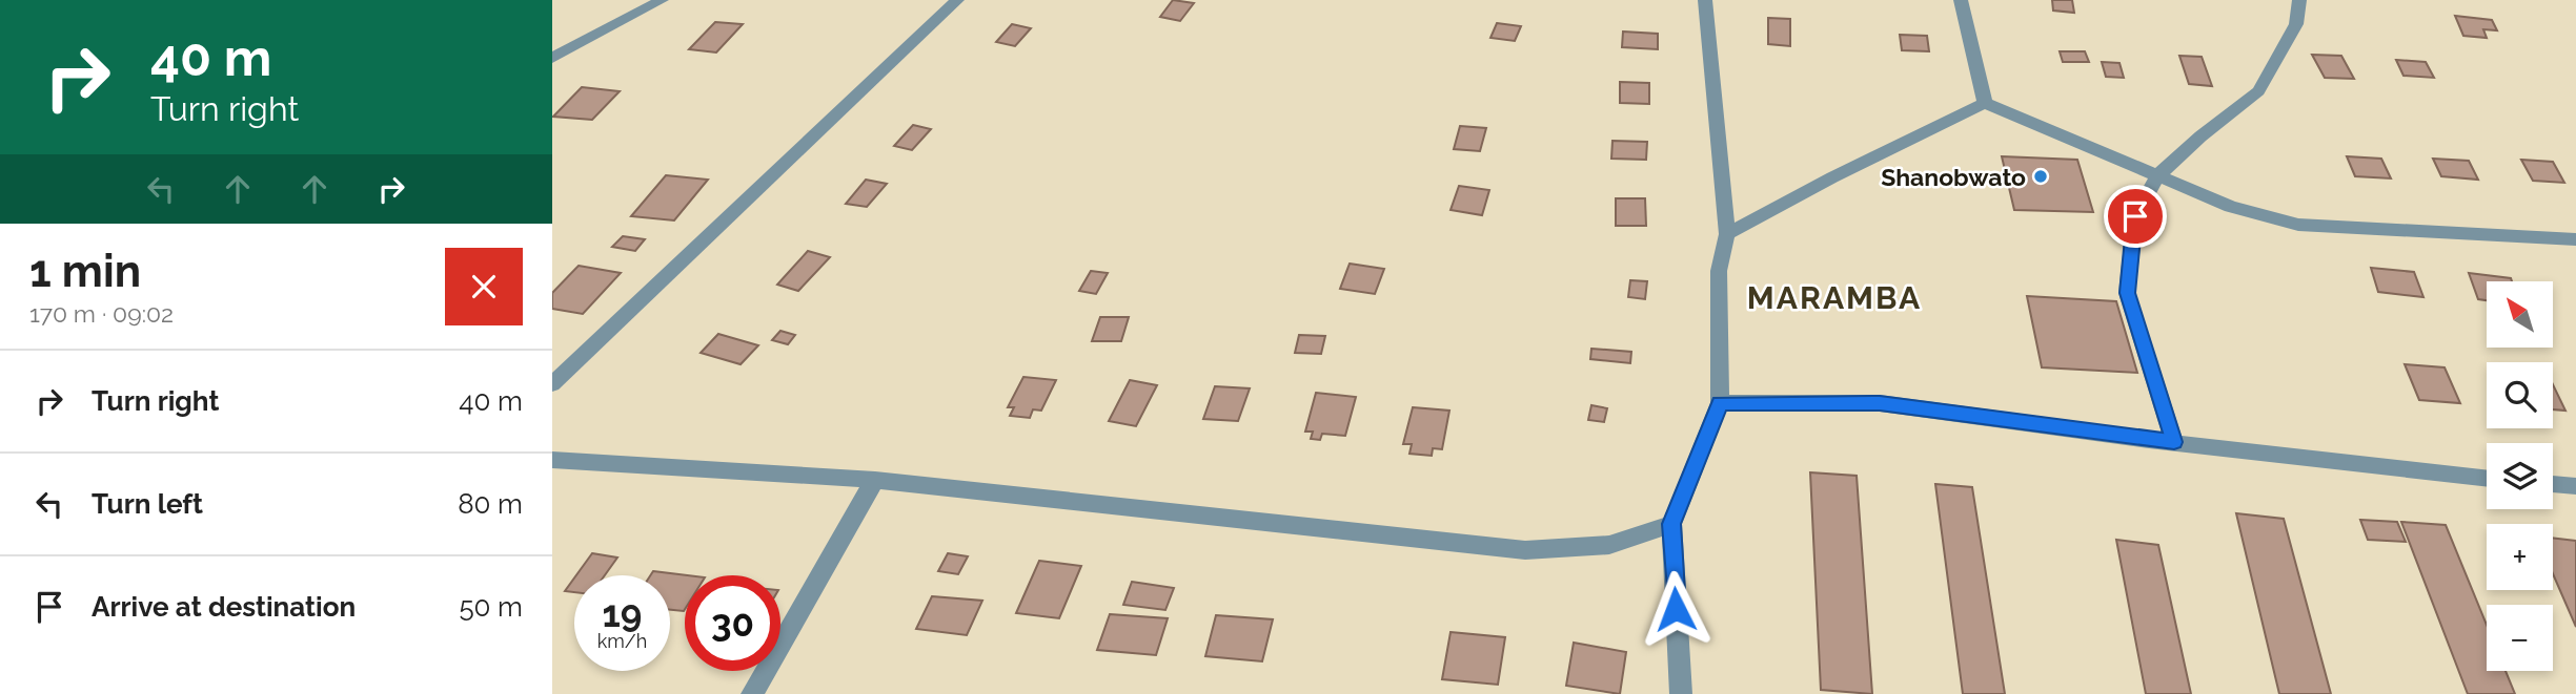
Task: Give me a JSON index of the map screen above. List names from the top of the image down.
{
  "districts": ["MARAMBA"],
  "places": ["Shanobwato"],
  "north": "top left",
  "page": {
    "turn": ["40 m", "Turn right"],
    "heading": ["1 min", "170 m · 09:02"],
    "map_buttons": ["+", "−"],
    "list": [
      {
        "name": "Turn right",
        "value": "40 m"
      },
      {
        "name": "Turn left",
        "value": "80 m"
      },
      {
        "name": "Arrive at destination",
        "value": "50 m"
      }
    ],
    "speed": "19 km/h",
    "limit": "30"
  }
}
